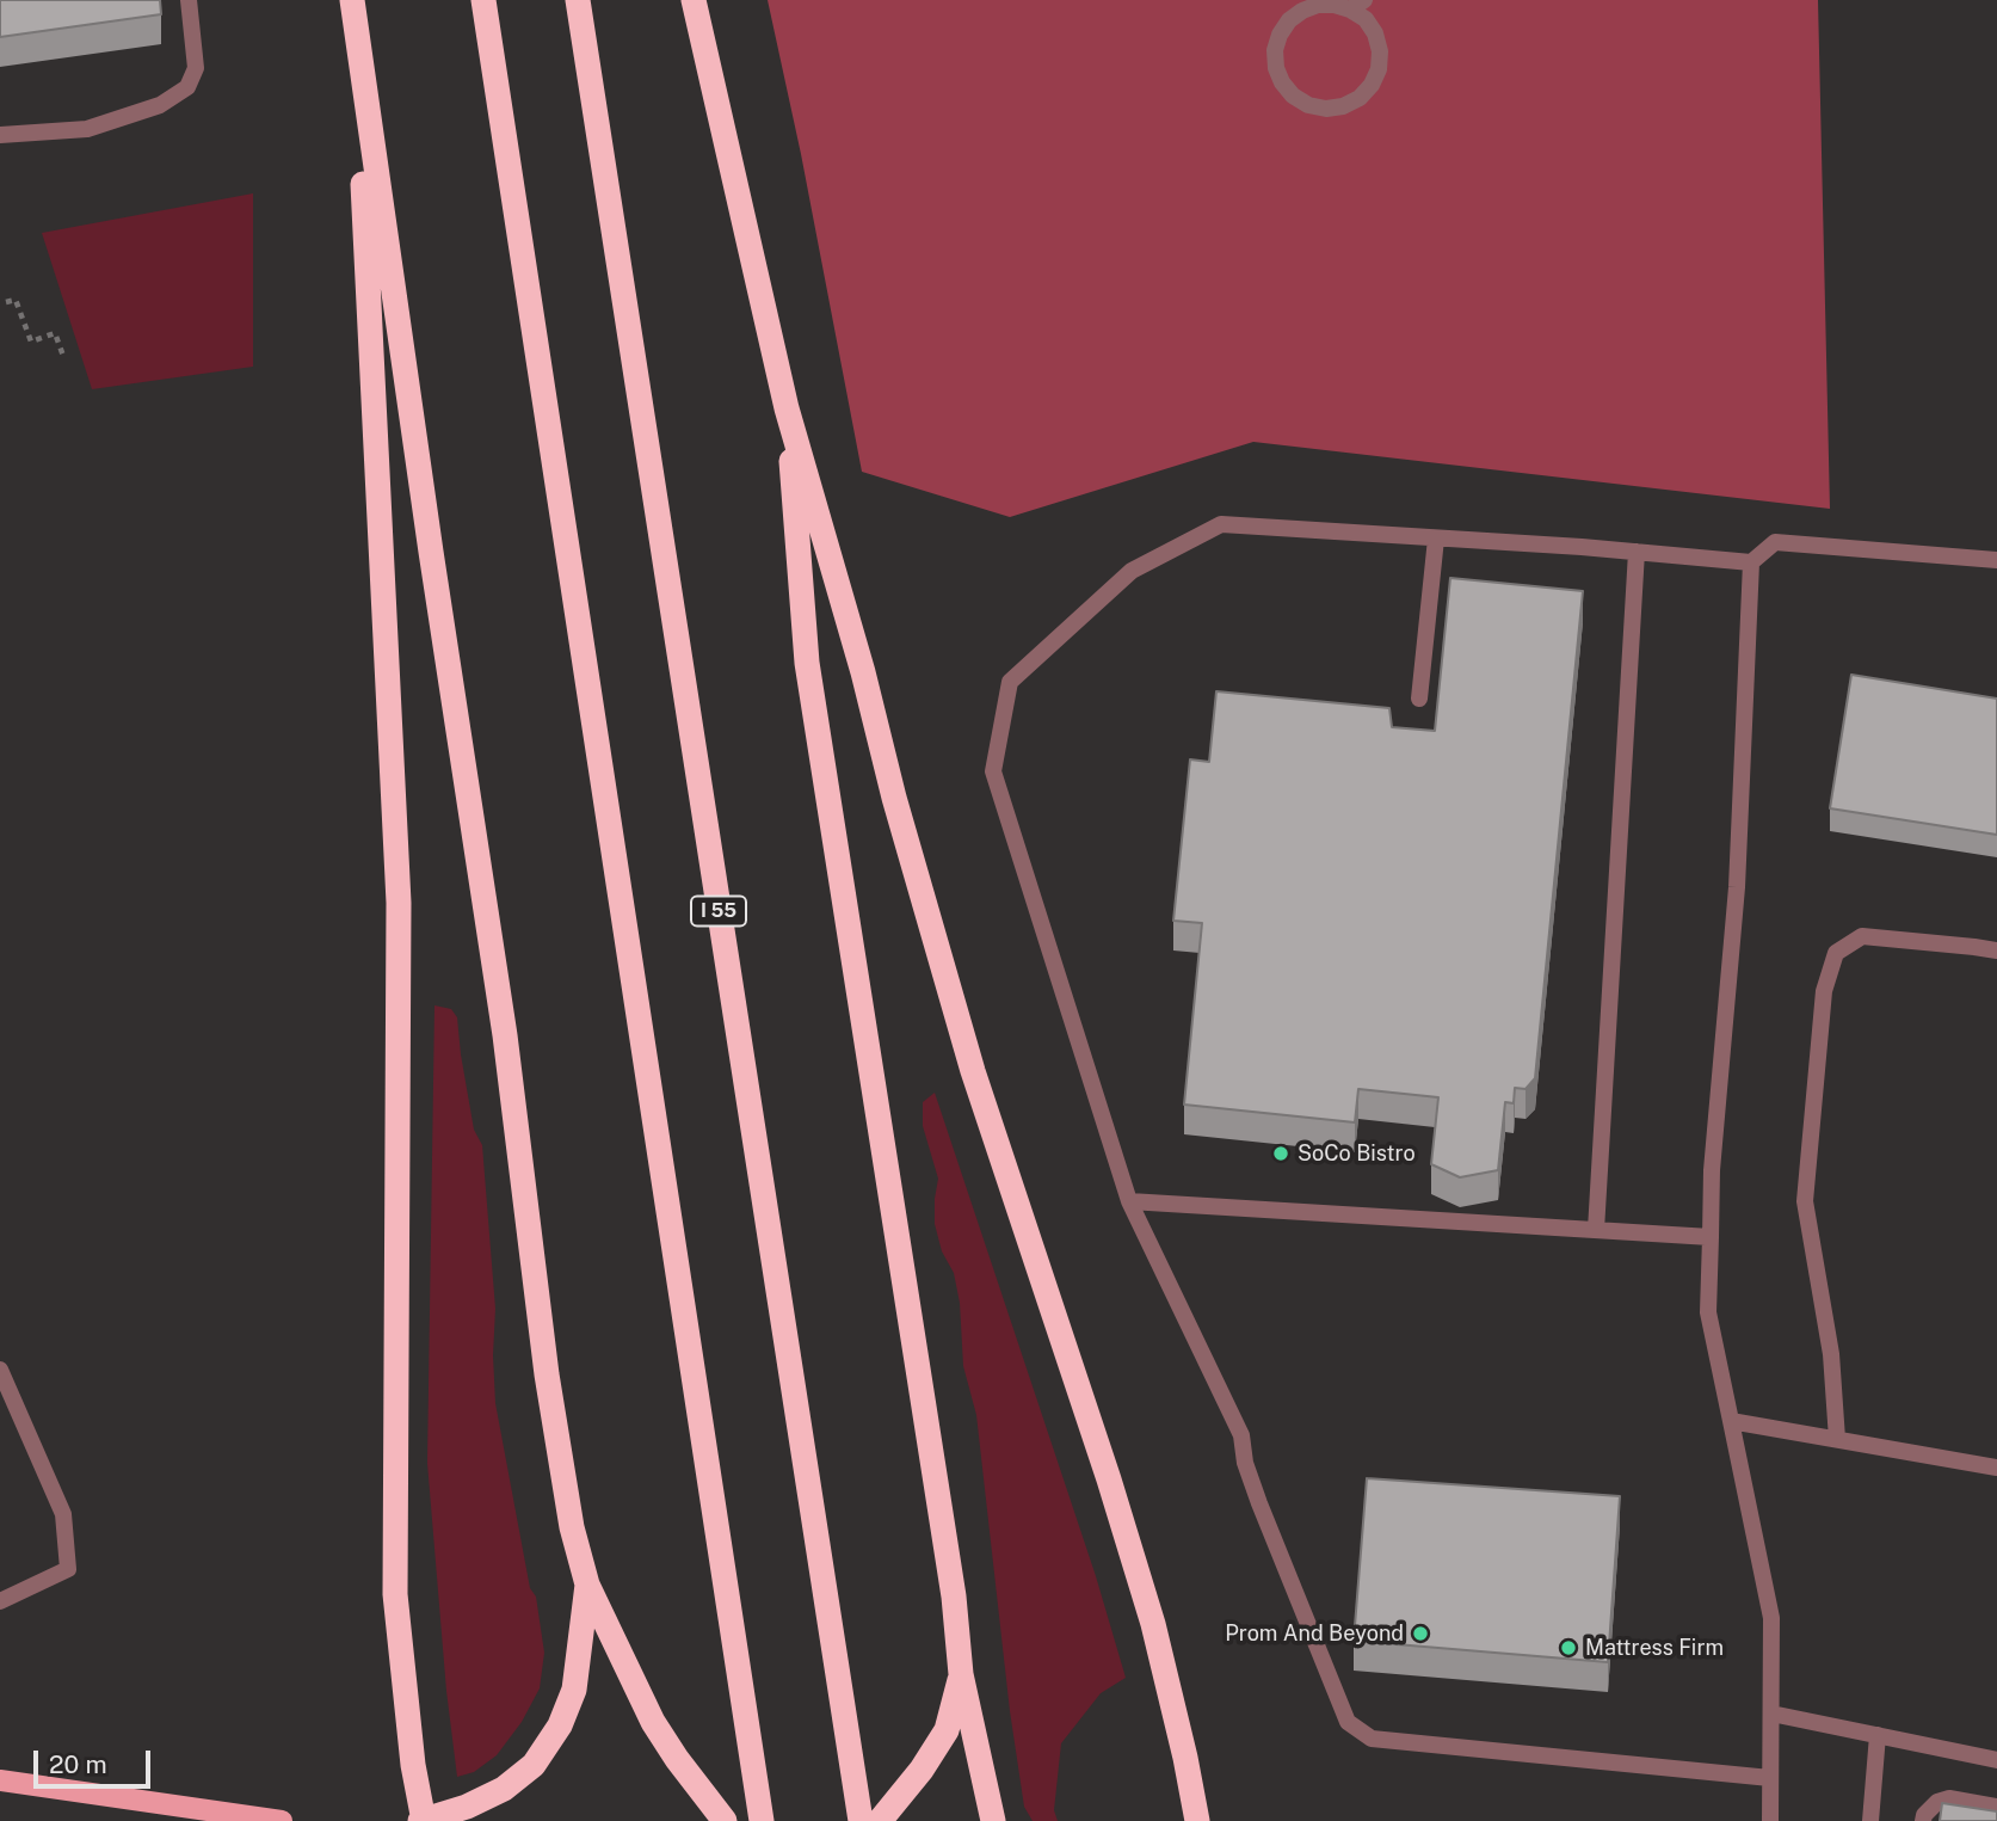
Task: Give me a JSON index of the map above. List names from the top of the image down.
{
  "streets": {
    "highway": ["I 55"]
  },
  "places": ["SoCo Bistro", "Prom And Beyond", "Mattress Firm"],
  "scale_bar": "20 m"
}
